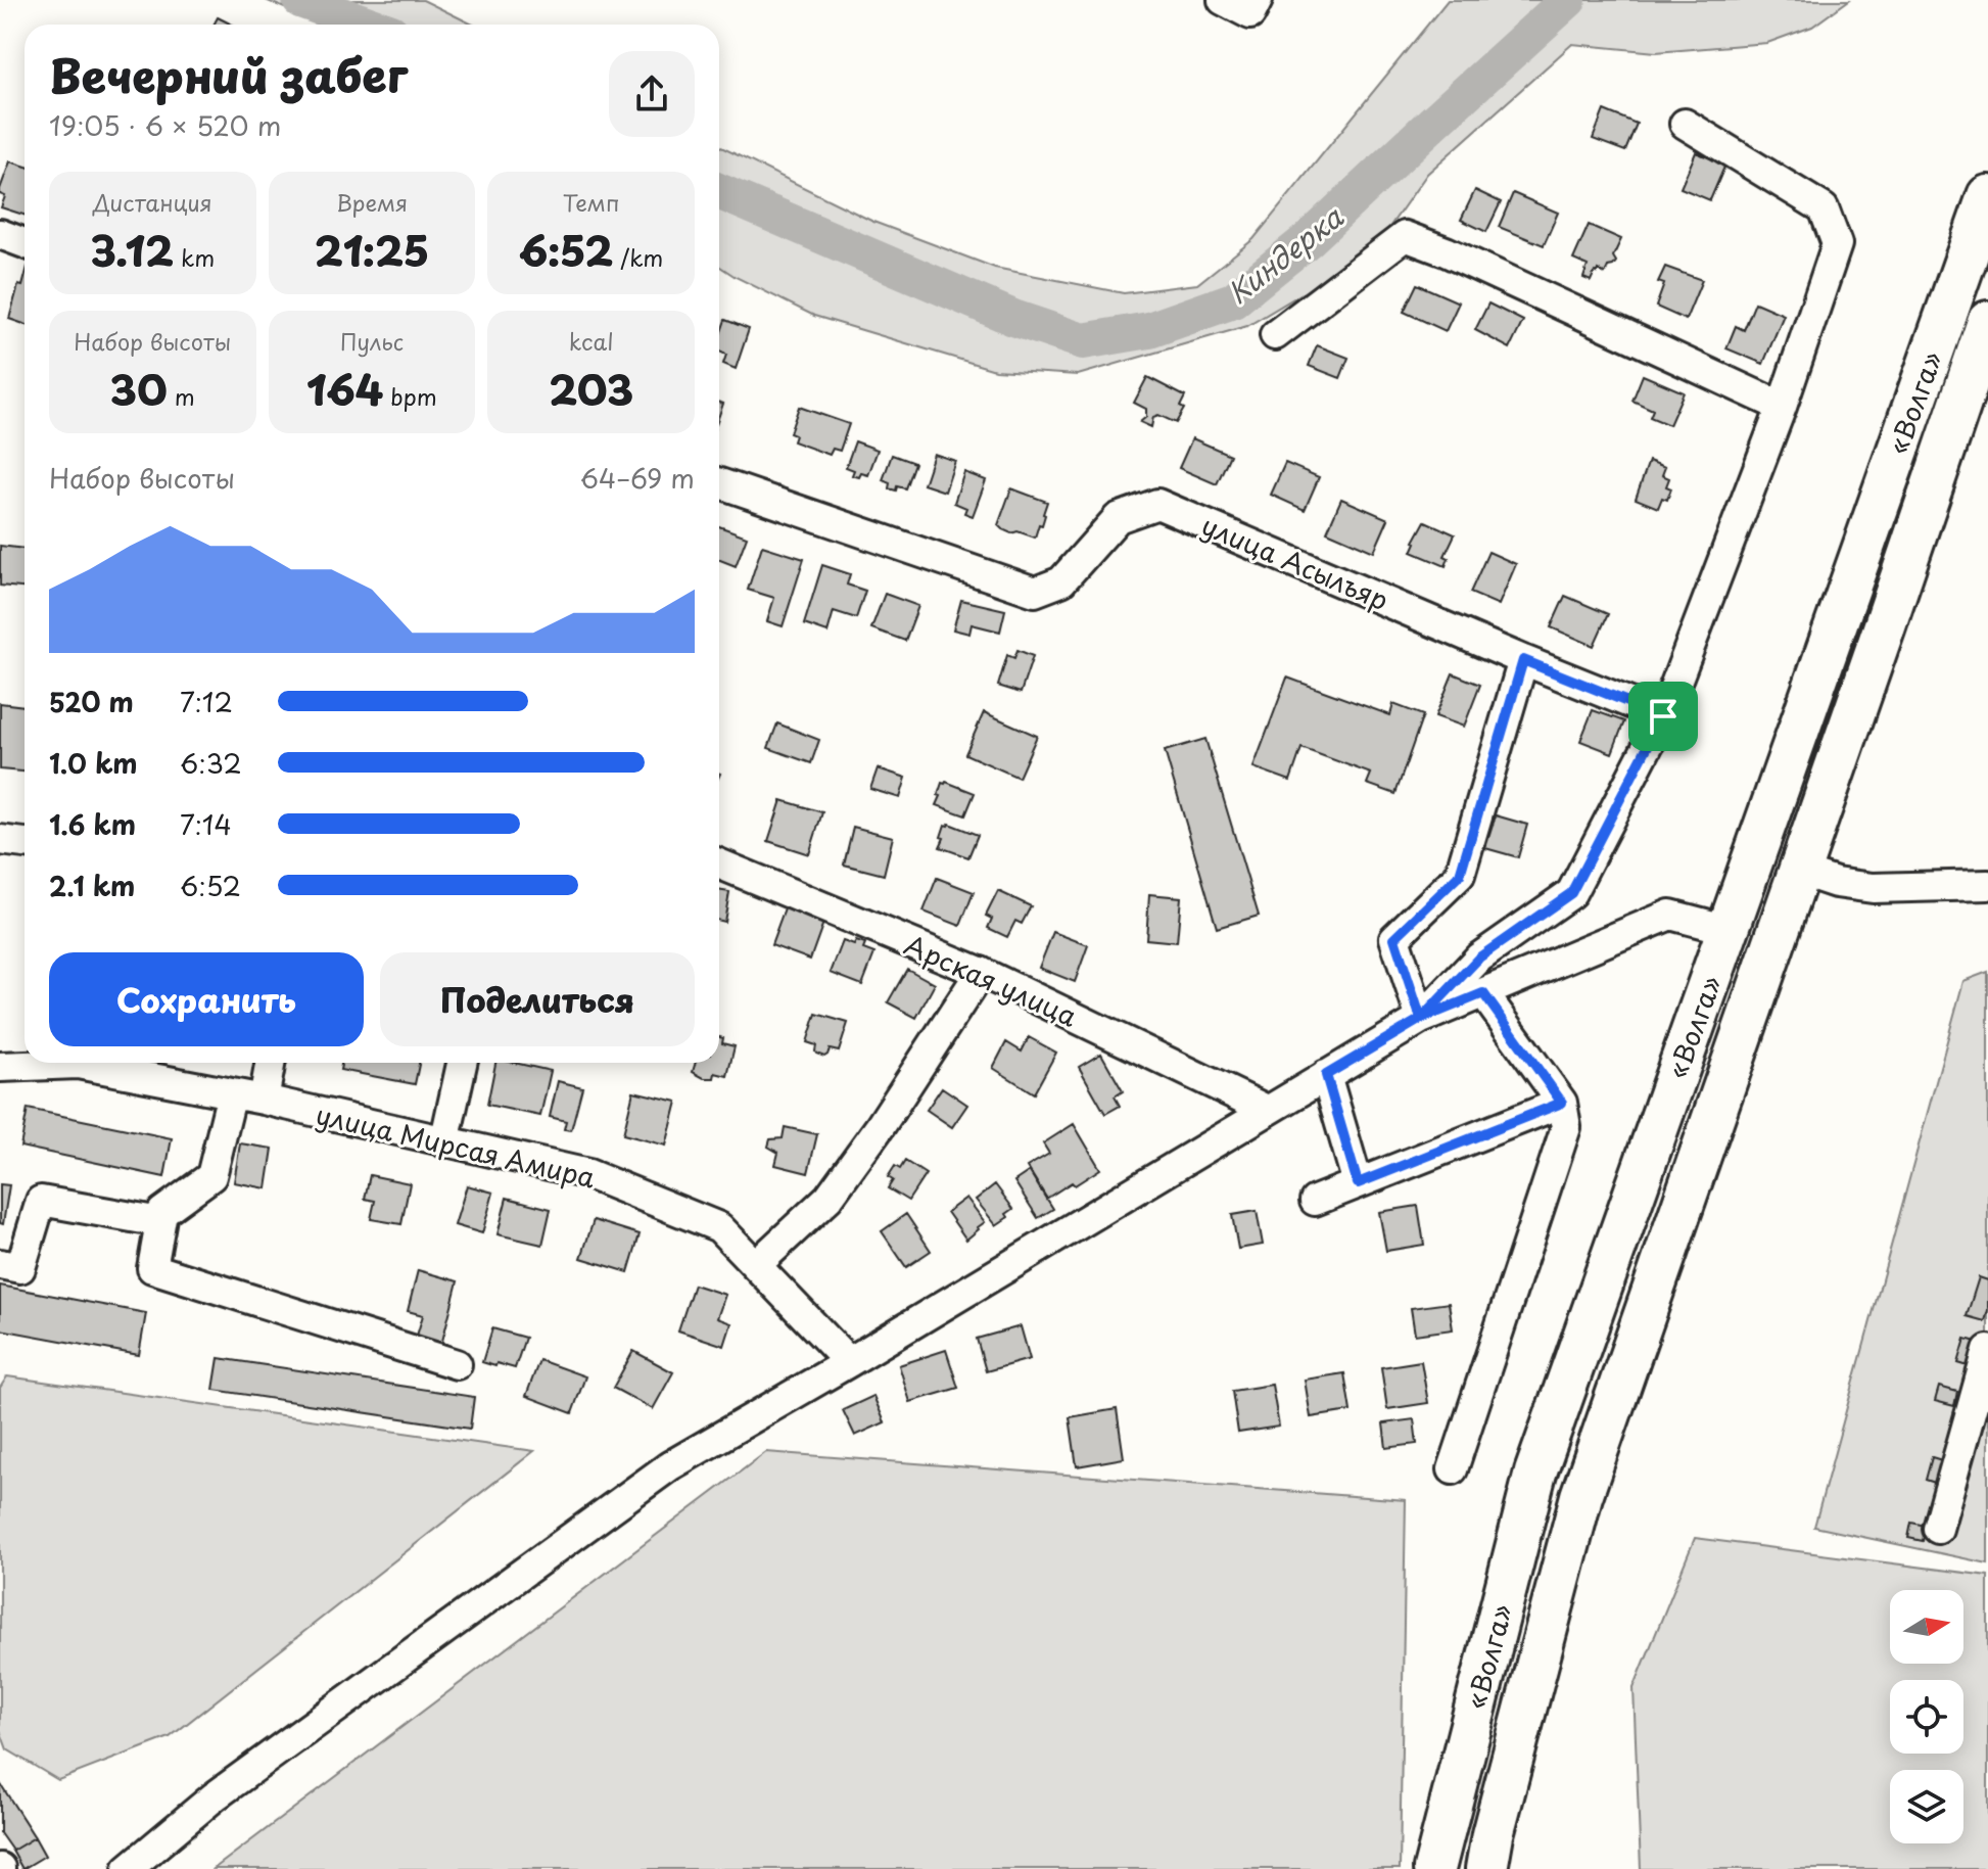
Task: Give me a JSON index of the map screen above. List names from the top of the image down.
{
  "streets": {
    "highway": ["«Волга»"],
    "street": ["улица Асылъяр", "Арская улица", "улица Мирсая Амира"]
  },
  "water": ["Киндерка"],
  "north": "right",
  "page": {
    "heading": ["Вечерний забег", "19:05 · 6 × 520 m"],
    "stats": [
      ["Дистанция", "3.12 km"],
      ["Время", "21:25"],
      ["Темп", "6:52 /km"],
      ["Набор высоты", "30 m"],
      ["Пульс", "164 bpm"],
      ["kcal", "203"]
    ],
    "chart": ["Набор высоты", "64–69 m"],
    "list": [
      {
        "name": "520 m",
        "note": "7:12"
      },
      {
        "name": "1.0 km",
        "note": "6:32"
      },
      {
        "name": "1.6 km",
        "note": "7:14"
      },
      {
        "name": "2.1 km",
        "note": "6:52"
      }
    ],
    "buttons": ["Сохранить", "Поделиться"]
  }
}
